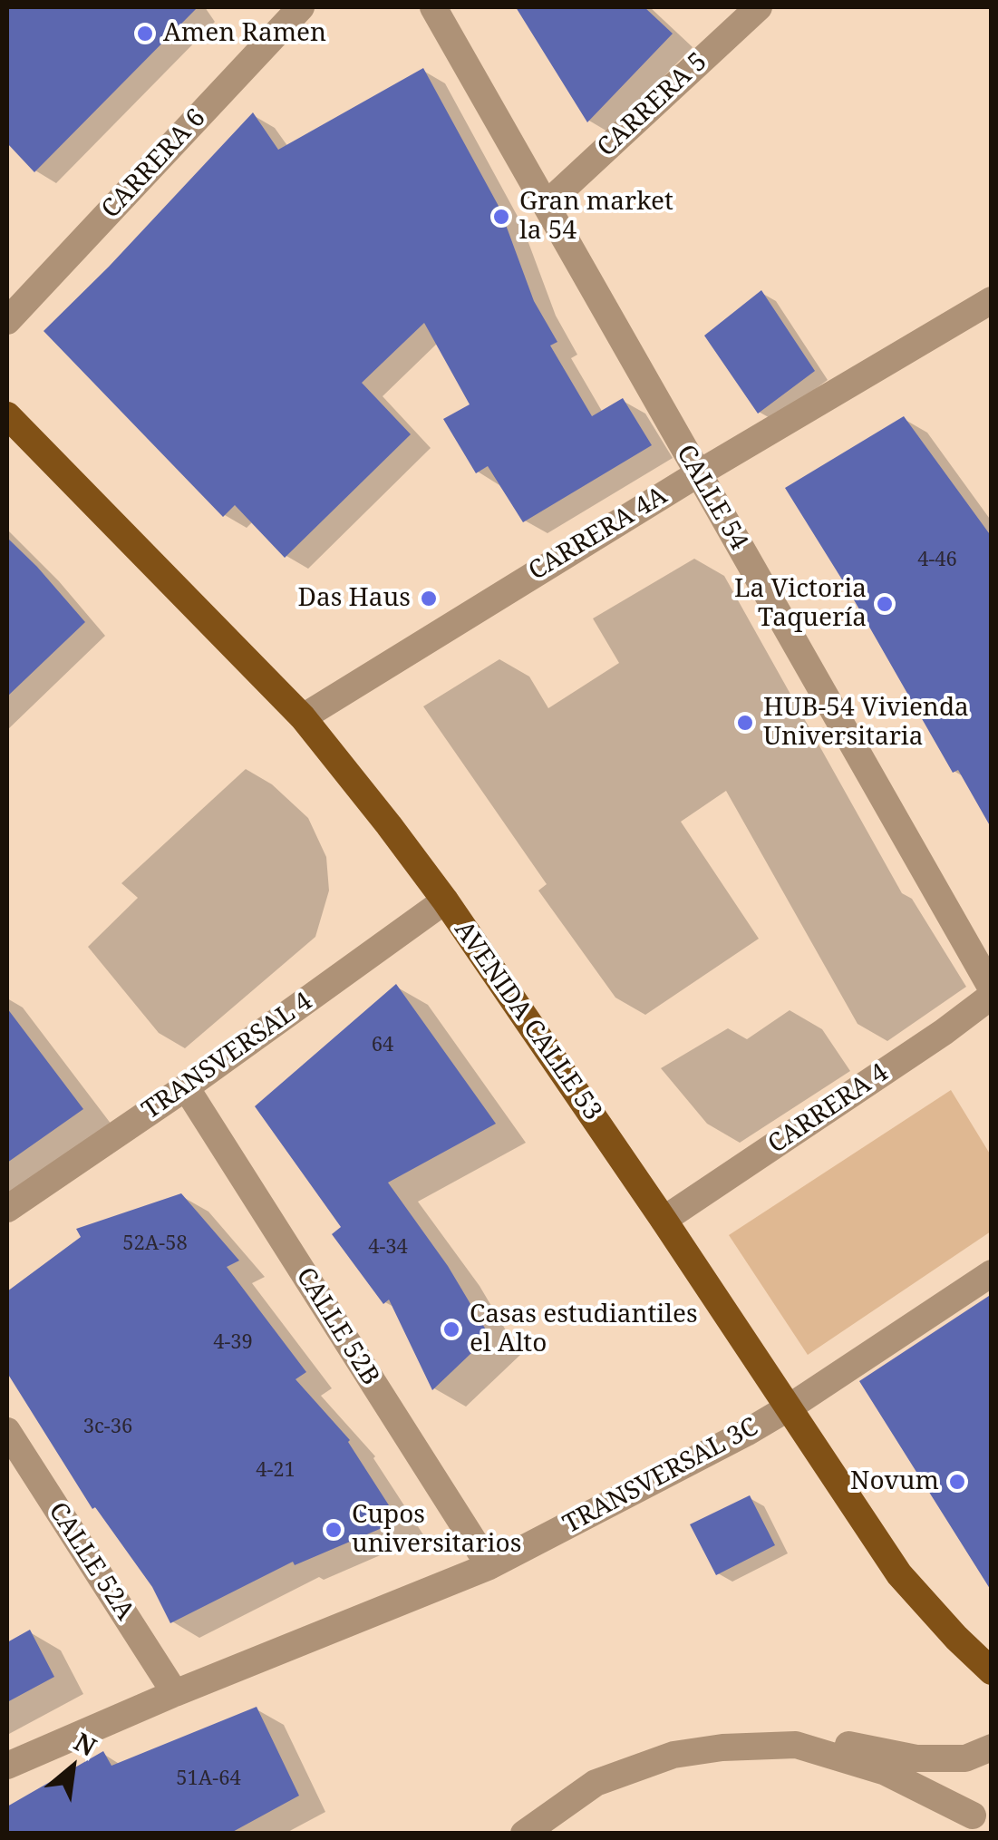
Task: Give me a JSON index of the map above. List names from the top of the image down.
{
  "streets": {
    "main road": ["AVENIDA CALLE 53"],
    "street": [
      "CARRERA 5",
      "CARRERA 6",
      "CALLE 54",
      "CARRERA 4A",
      "TRANSVERSAL 4",
      "CARRERA 4",
      "CALLE 52B",
      "TRANSVERSAL 3C",
      "CALLE 52A"
    ]
  },
  "crossings": [
    ["CARRERA 5", "CALLE 54"],
    ["CALLE 54", "CARRERA 4A"],
    ["CARRERA 4A", "AVENIDA CALLE 53"],
    ["AVENIDA CALLE 53", "TRANSVERSAL 4"],
    ["AVENIDA CALLE 53", "CARRERA 4"],
    ["AVENIDA CALLE 53", "TRANSVERSAL 3C"],
    ["TRANSVERSAL 4", "CALLE 52B"],
    ["CALLE 52B", "TRANSVERSAL 3C"],
    ["TRANSVERSAL 3C", "CALLE 52A"]
  ],
  "places": [
    "Amen Ramen",
    "Gran market la 54",
    "Das Haus",
    "La Victoria Taquería",
    "HUB-54 Vivienda Universitaria",
    "Casas estudiantiles el Alto",
    "Novum",
    "Cupos universitarios"
  ],
  "house_numbers": [
    "4-46",
    "64",
    "52A-58",
    "4-34",
    "4-39",
    "3c-36",
    "4-21",
    "51A-64"
  ],
  "north": "top right"
}
